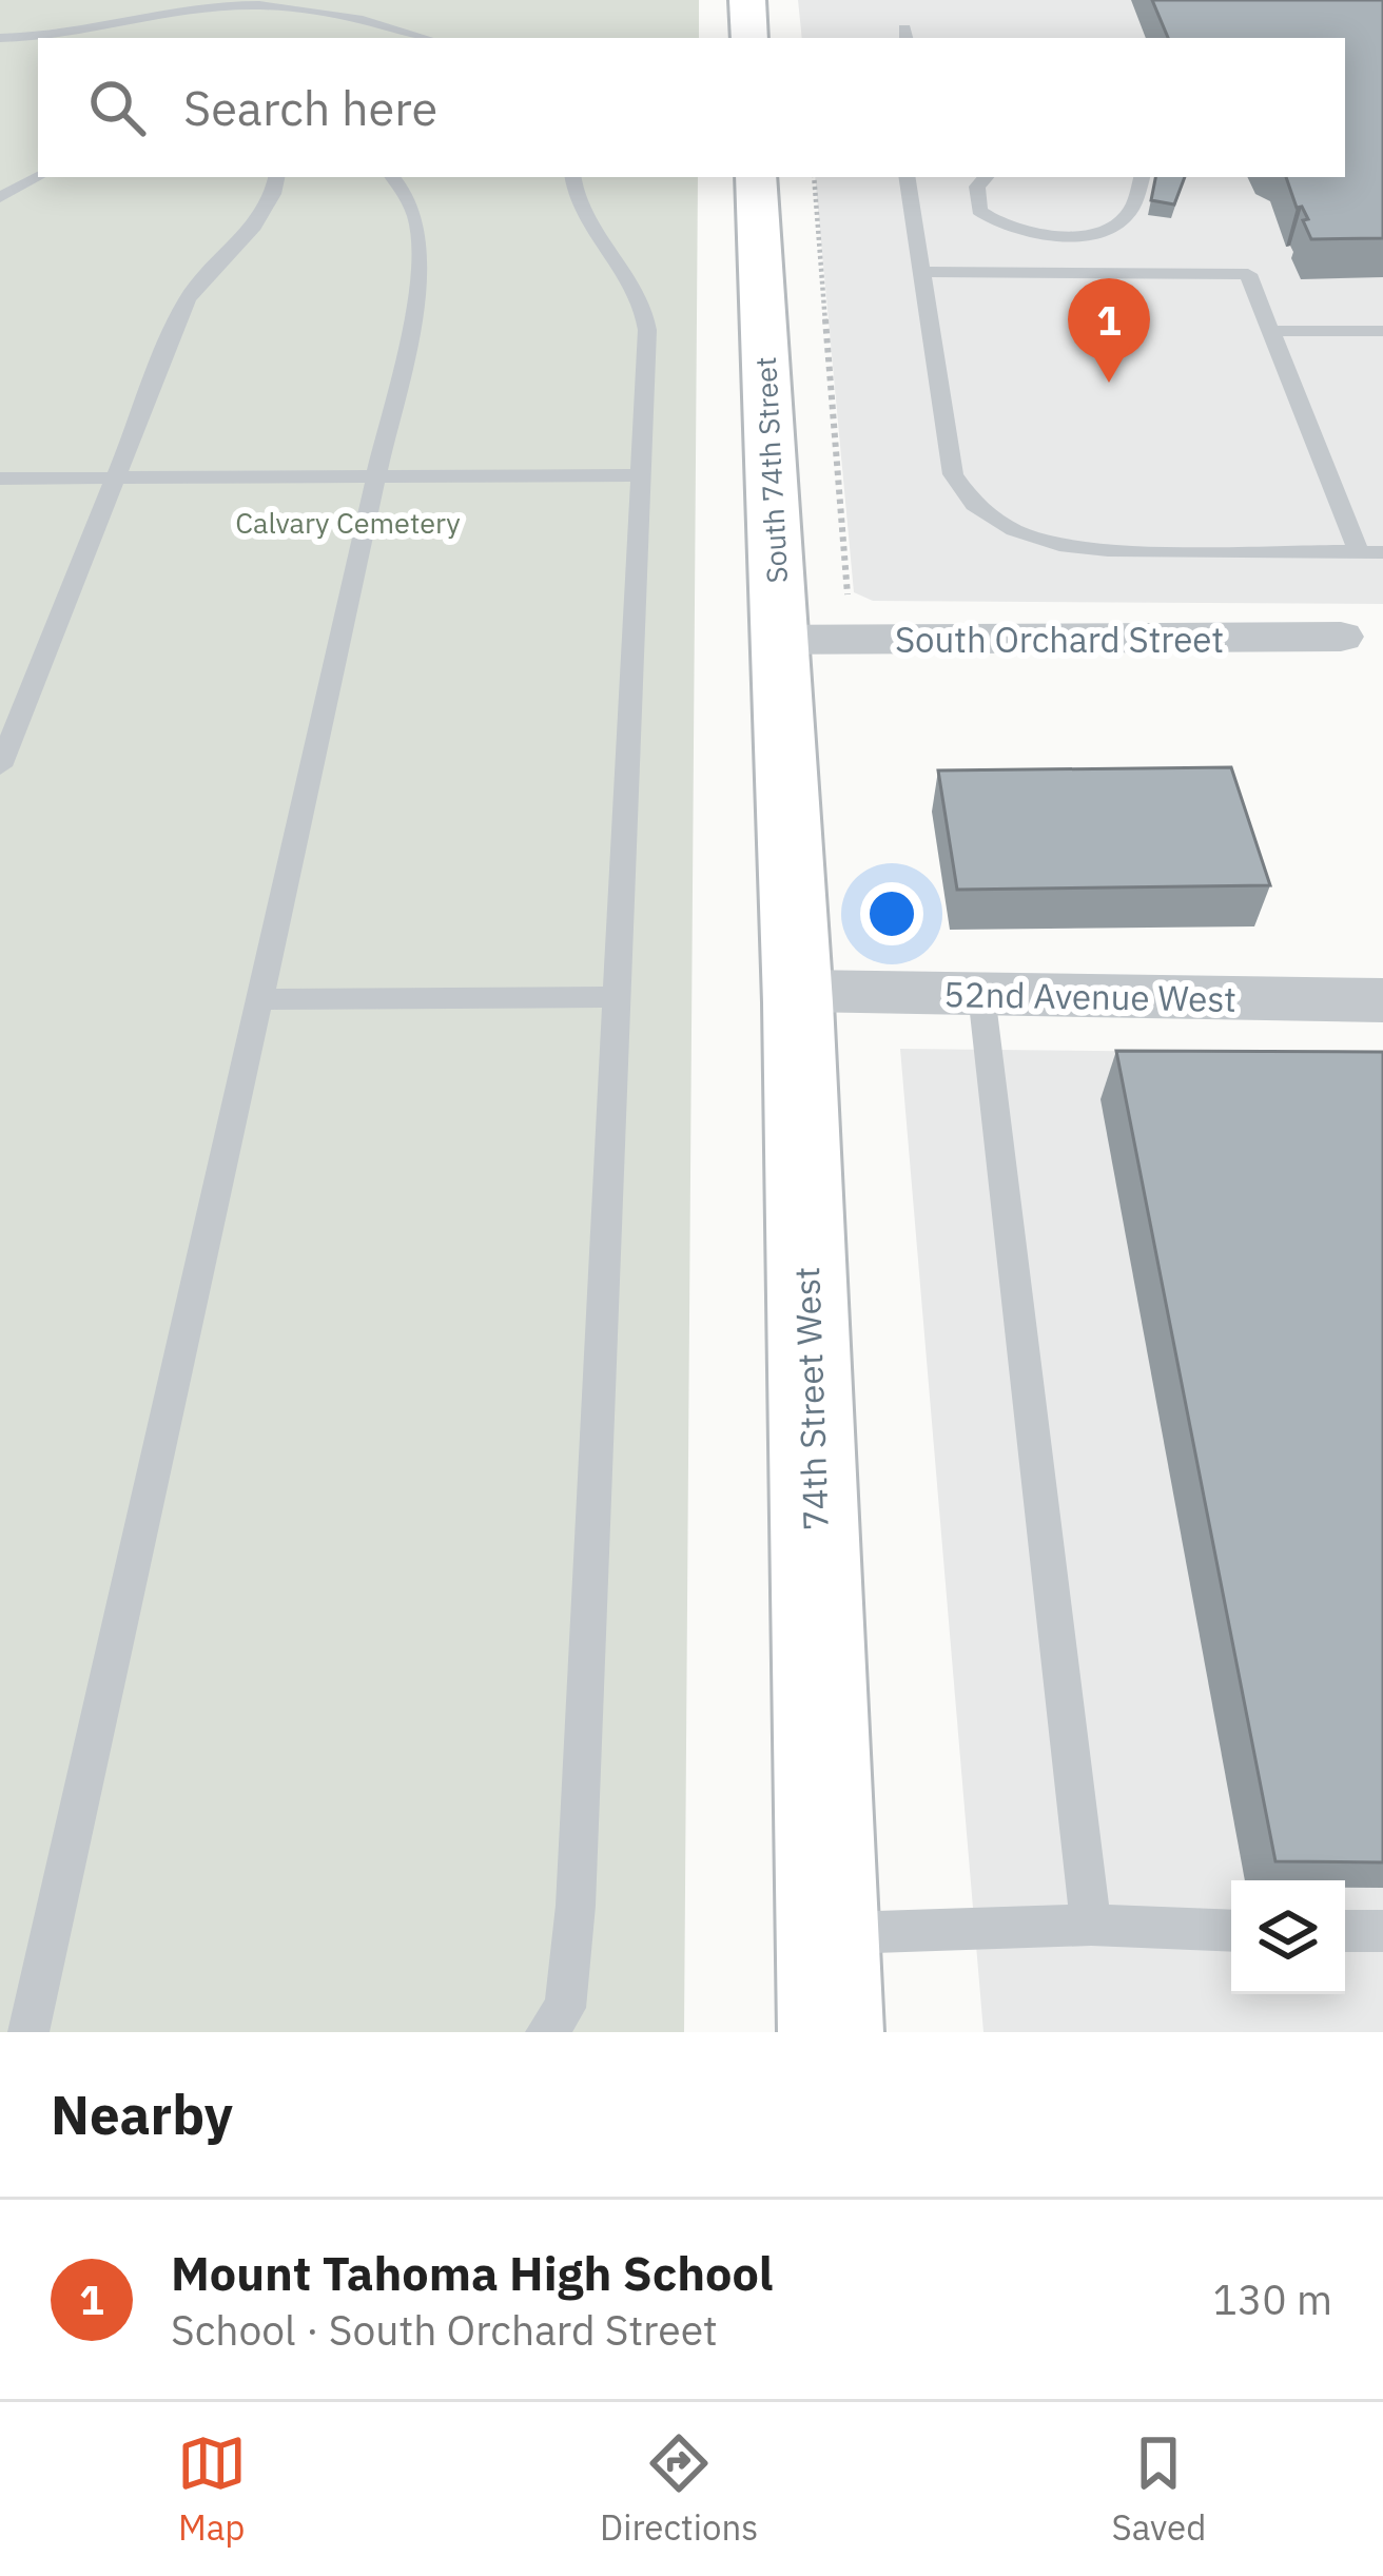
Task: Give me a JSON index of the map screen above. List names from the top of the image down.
{
  "streets": {
    "main road": ["South 74th Street", "74th Street West"],
    "street": ["South Orchard Street", "52nd Avenue West"]
  },
  "crossings": [
    ["South 74th Street", "South Orchard Street"],
    ["South 74th Street", "74th Street West"],
    ["52nd Avenue West", "74th Street West"]
  ],
  "parks": ["Calvary Cemetery"],
  "page": {
    "search": "Search here",
    "pins": "1",
    "heading": "Nearby",
    "list": [
      {
        "mark": "1",
        "name": "Mount Tahoma High School",
        "note": "School · South Orchard Street",
        "value": "130 m"
      }
    ],
    "nav": ["Map", "Directions", "Saved"]
  }
}
